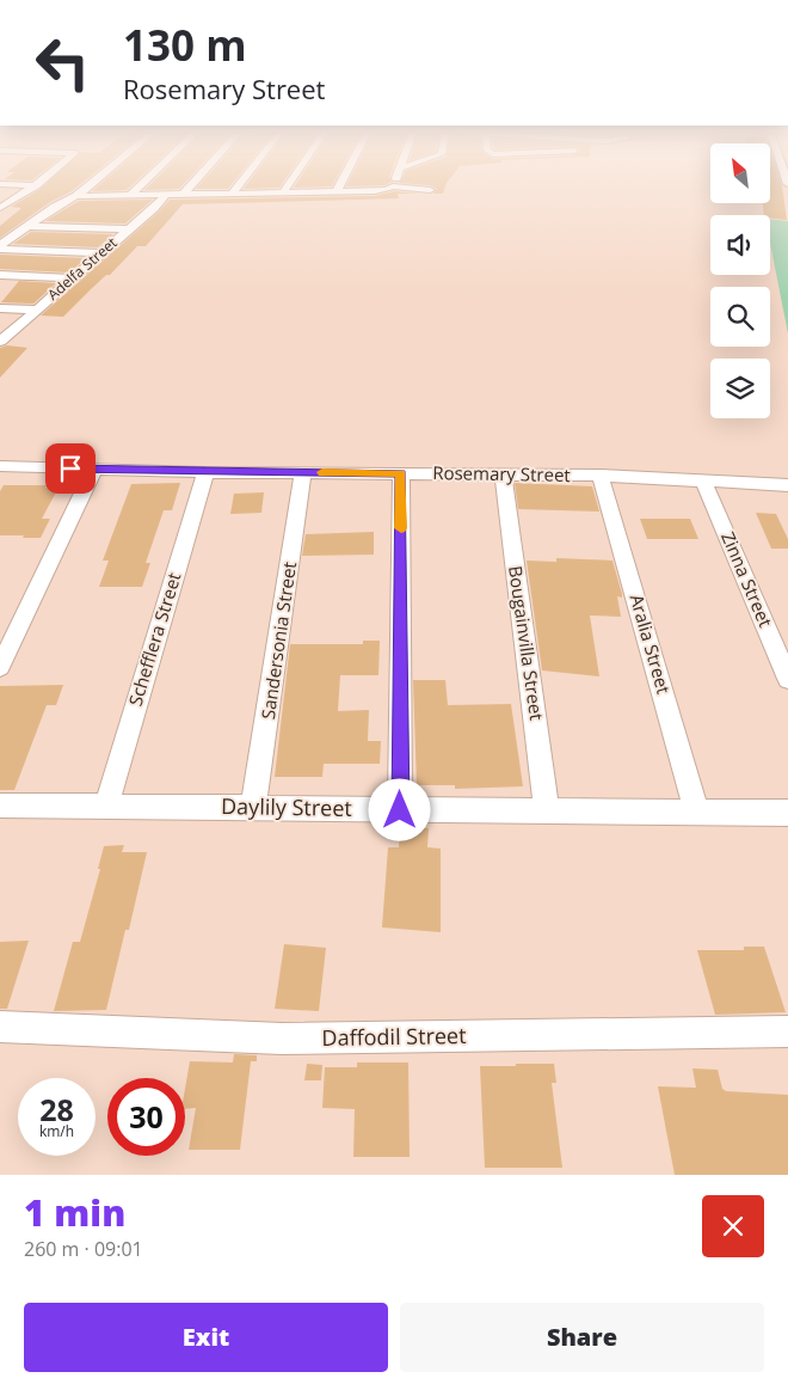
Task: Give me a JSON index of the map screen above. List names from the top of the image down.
{
  "streets": {
    "street": [
      "Adelfa Street",
      "Rosemary Street",
      "Zinna Street",
      "Schefflera Street",
      "Sandersonia Street",
      "Bougainvilla Street",
      "Aralia Street",
      "Daylily Street",
      "Daffodil Street"
    ]
  },
  "crossings": [
    ["Rosemary Street", "Zinna Street"],
    ["Rosemary Street", "Schefflera Street"],
    ["Rosemary Street", "Sandersonia Street"],
    ["Rosemary Street", "Bougainvilla Street"],
    ["Rosemary Street", "Aralia Street"],
    ["Schefflera Street", "Daylily Street"],
    ["Sandersonia Street", "Daylily Street"],
    ["Bougainvilla Street", "Daylily Street"],
    ["Aralia Street", "Daylily Street"]
  ],
  "north": "top left",
  "page": {
    "turn": ["130 m", "Rosemary Street"],
    "speed": "28 km/h",
    "limit": "30",
    "heading": ["1 min", "260 m · 09:01"],
    "buttons": ["Exit", "Share"]
  }
}
